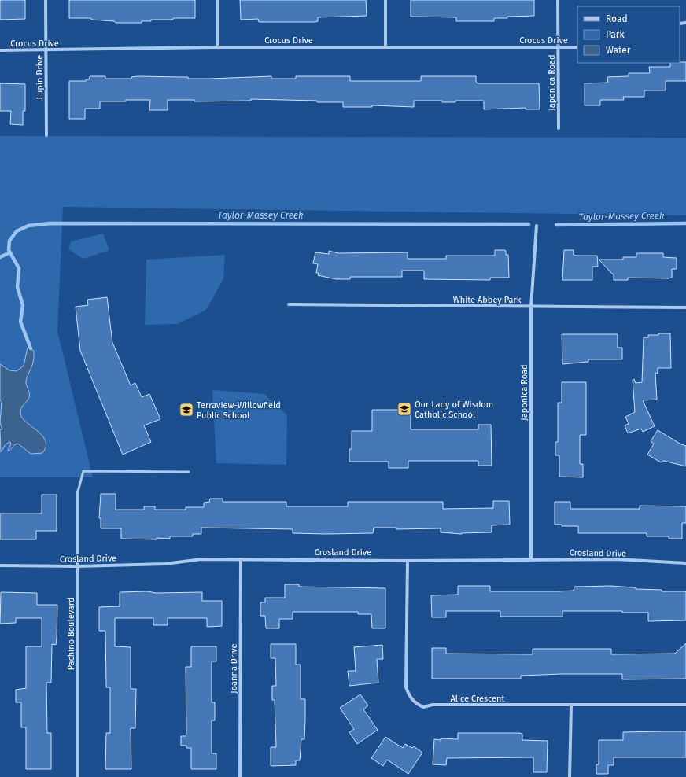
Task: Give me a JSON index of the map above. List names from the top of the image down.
{
  "streets": {
    "street": [
      "Crocus Drive",
      "Lupin Drive",
      "Japonica Road",
      "White Abbey Park",
      "Crosland Drive",
      "Pachino Boulevard",
      "Joanna Drive",
      "Alice Crescent"
    ]
  },
  "crossings": [
    ["Crocus Drive", "Lupin Drive"],
    ["Crocus Drive", "Japonica Road"],
    ["Japonica Road", "White Abbey Park"],
    ["Japonica Road", "Crosland Drive"],
    ["Crosland Drive", "Pachino Boulevard"],
    ["Crosland Drive", "Joanna Drive"],
    ["Crosland Drive", "Alice Crescent"]
  ],
  "water": ["Taylor-Massey Creek"],
  "places": {
    "school or university": ["Our Lady of Wisdom Catholic School", "Terraview-Willowfield Public School"]
  },
  "legend": ["Road", "Park", "Water"]
}
